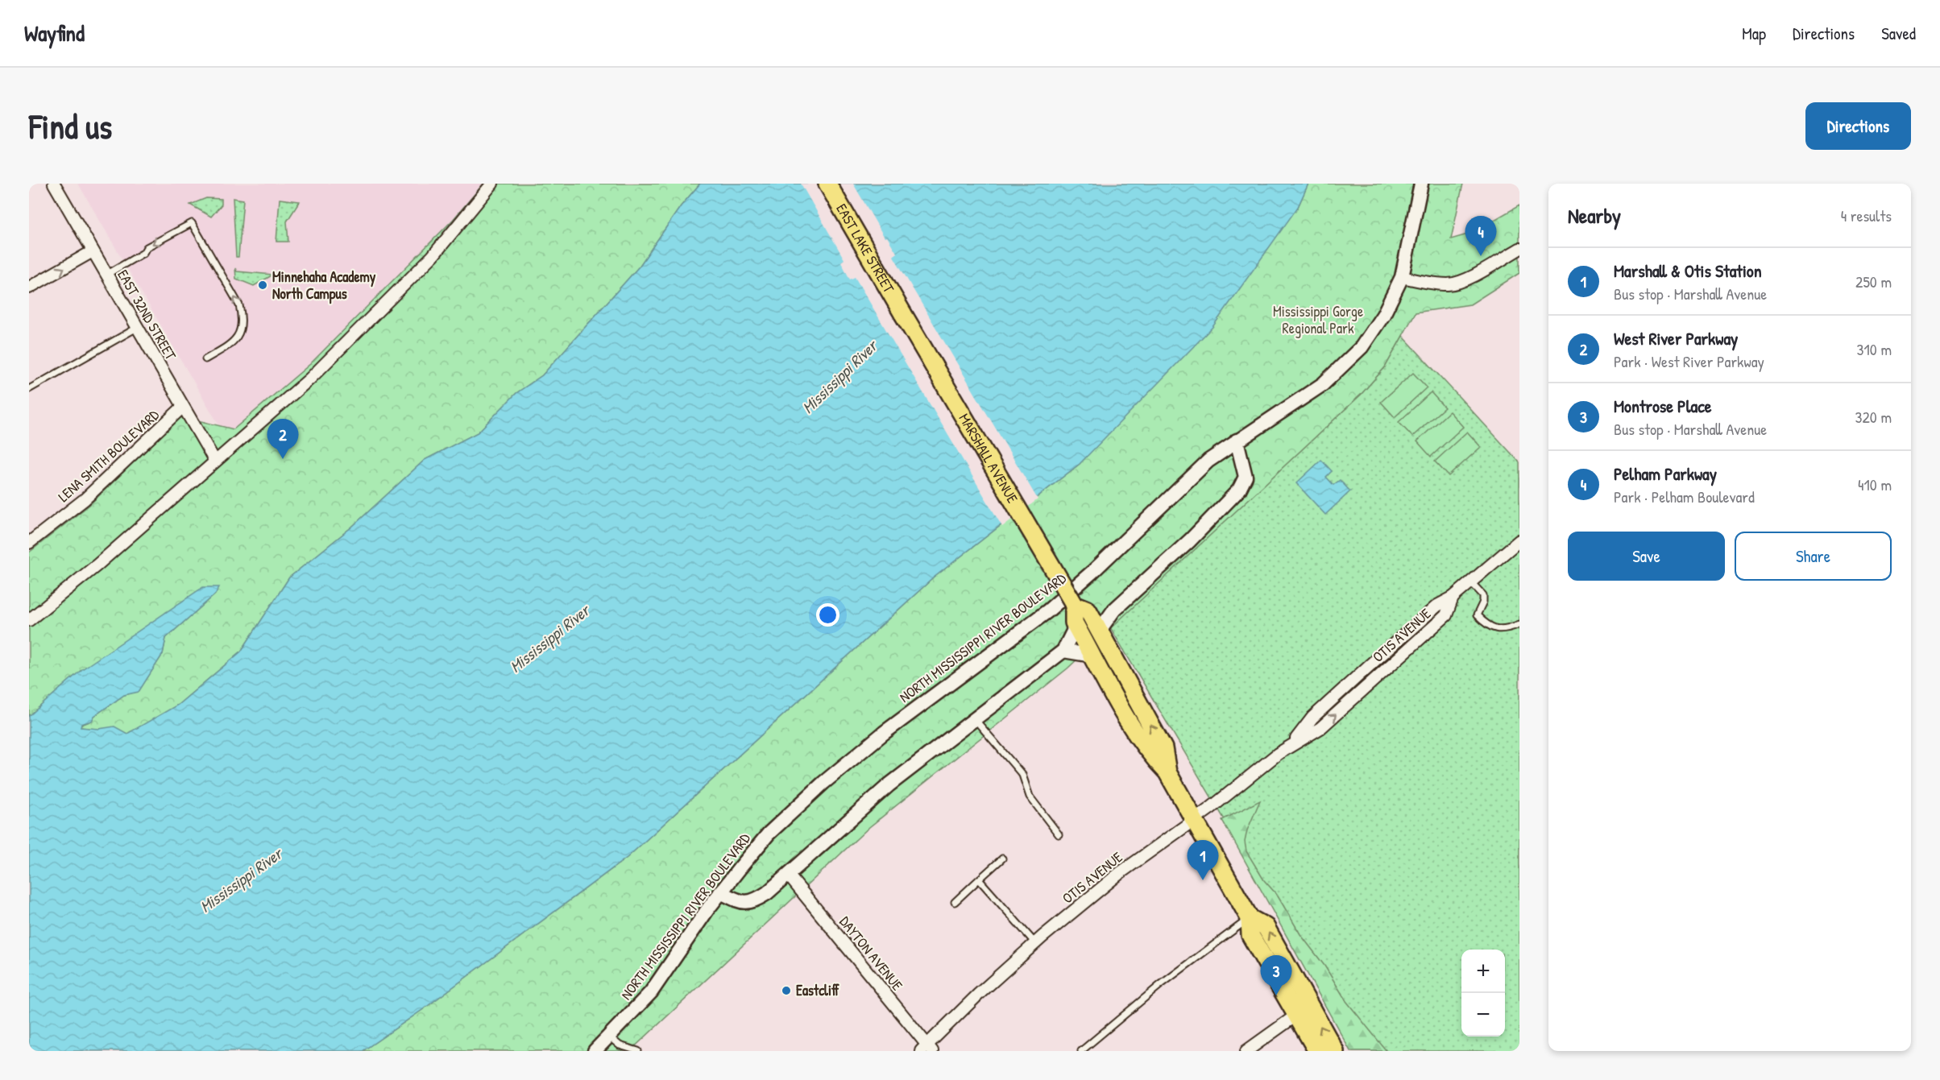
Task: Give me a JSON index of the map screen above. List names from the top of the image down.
{
  "streets": {
    "main road": ["EAST LAKE STREET", "MARSHALL AVENUE"],
    "street": [
      "EAST 32ND STREET",
      "LENA SMITH BOULEVARD",
      "OTIS AVENUE",
      "NORTH MISSISSIPPI RIVER BOULEVARD",
      "DAYTON AVENUE"
    ]
  },
  "crossings": [
    ["EAST LAKE STREET", "MARSHALL AVENUE"],
    ["EAST 32ND STREET", "LENA SMITH BOULEVARD"],
    ["MARSHALL AVENUE", "OTIS AVENUE"],
    ["OTIS AVENUE", "DAYTON AVENUE"]
  ],
  "water": ["Mississippi River"],
  "parks": ["Mississippi Gorge Regional Park"],
  "places": ["Minnehaha Academy North Campus", "Eastcliff"],
  "page": {
    "header": "Wayfind",
    "nav": ["Map", "Directions", "Saved"],
    "buttons": [
      "Directions",
      ["Save", "Share"]
    ],
    "title": "Find us",
    "heading": ["Nearby", "4 results"],
    "pins": [
      "4",
      "2",
      "1",
      "3"
    ],
    "list": [
      {
        "mark": "1",
        "name": "Marshall & Otis Station",
        "note": "Bus stop · Marshall Avenue",
        "value": "250 m"
      },
      {
        "mark": "2",
        "name": "West River Parkway",
        "note": "Park · West River Parkway",
        "value": "310 m"
      },
      {
        "mark": "3",
        "name": "Montrose Place",
        "note": "Bus stop · Marshall Avenue",
        "value": "320 m"
      },
      {
        "mark": "4",
        "name": "Pelham Parkway",
        "note": "Park · Pelham Boulevard",
        "value": "410 m"
      }
    ],
    "map_buttons": ["+", "−"]
  }
}
